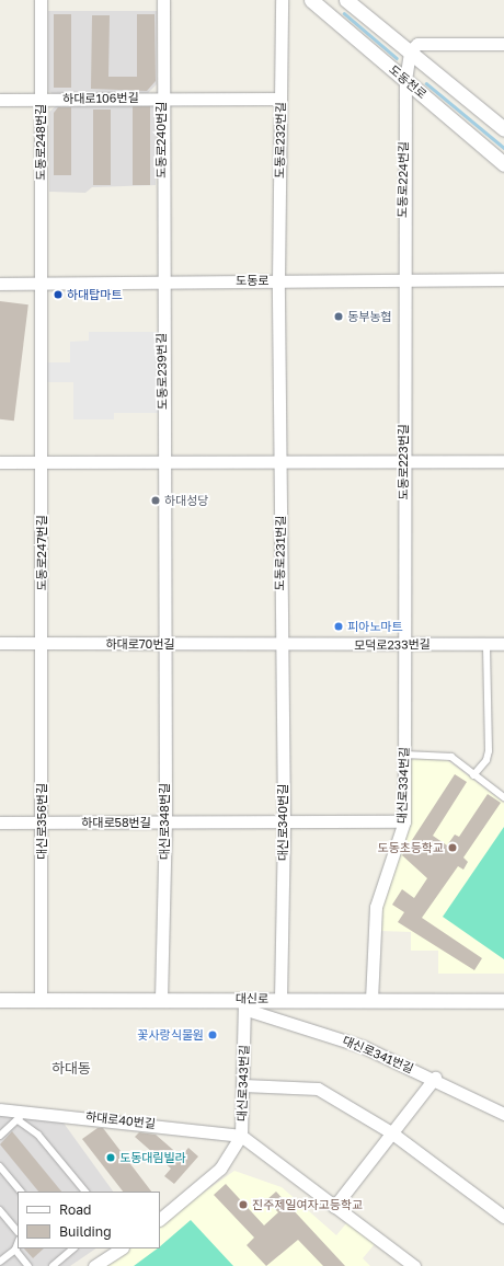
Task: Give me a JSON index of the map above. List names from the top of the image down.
{
  "streets": {
    "street": [
      "도동천로",
      "하대로106번길",
      "도동로240번길",
      "도동로232번길",
      "도동로248번길",
      "도동로224번길",
      "도동로",
      "도동로239번길",
      "도동로223번길",
      "도동로247번길",
      "도동로231번길",
      "하대로70번길",
      "모덕로233번길",
      "대신로334번길",
      "대신로356번길",
      "대신로348번길",
      "하대로58번길",
      "대신로340번길",
      "대신로",
      "대신로341번길",
      "대신로343번길",
      "하대로40번길"
    ]
  },
  "crossings": [
    ["도동천로", "도동로224번길"],
    ["하대로106번길", "도동로240번길"],
    ["하대로106번길", "도동로232번길"],
    ["하대로106번길", "도동로248번길"],
    ["도동로240번길", "도동로"],
    ["도동로240번길", "도동로239번길"],
    ["도동로232번길", "도동로"],
    ["도동로232번길", "도동로231번길"],
    ["도동로248번길", "도동로"],
    ["도동로248번길", "도동로247번길"],
    ["도동로224번길", "도동로"],
    ["도동로224번길", "도동로223번길"],
    ["도동로", "도동로239번길"],
    ["도동로", "도동로223번길"],
    ["도동로", "도동로247번길"],
    ["도동로", "도동로231번길"],
    ["도동로239번길", "하대로70번길"],
    ["도동로239번길", "대신로348번길"],
    ["도동로223번길", "모덕로233번길"],
    ["도동로223번길", "대신로334번길"],
    ["도동로247번길", "하대로70번길"],
    ["도동로247번길", "대신로356번길"],
    ["도동로231번길", "하대로70번길"],
    ["도동로231번길", "모덕로233번길"],
    ["도동로231번길", "대신로340번길"],
    ["하대로70번길", "모덕로233번길"],
    ["하대로70번길", "대신로356번길"],
    ["하대로70번길", "대신로348번길"],
    ["하대로70번길", "대신로340번길"],
    ["모덕로233번길", "대신로334번길"],
    ["모덕로233번길", "대신로340번길"],
    ["대신로334번길", "하대로58번길"],
    ["대신로334번길", "대신로"],
    ["대신로356번길", "하대로58번길"],
    ["대신로356번길", "대신로"],
    ["대신로348번길", "하대로58번길"],
    ["대신로348번길", "대신로"],
    ["하대로58번길", "대신로340번길"],
    ["대신로340번길", "대신로"],
    ["대신로", "대신로341번길"],
    ["대신로", "대신로343번길"],
    ["대신로341번길", "대신로343번길"],
    ["대신로343번길", "하대로40번길"]
  ],
  "districts": ["하대동"],
  "places": [
    "하대탑마트",
    "동부농협",
    "하대성당",
    "피아노마트",
    "도동초등학교",
    "꽃사랑식물원",
    "도동대림빌라",
    "진주제일여자고등학교"
  ],
  "legend": ["Road", "Building"]
}
